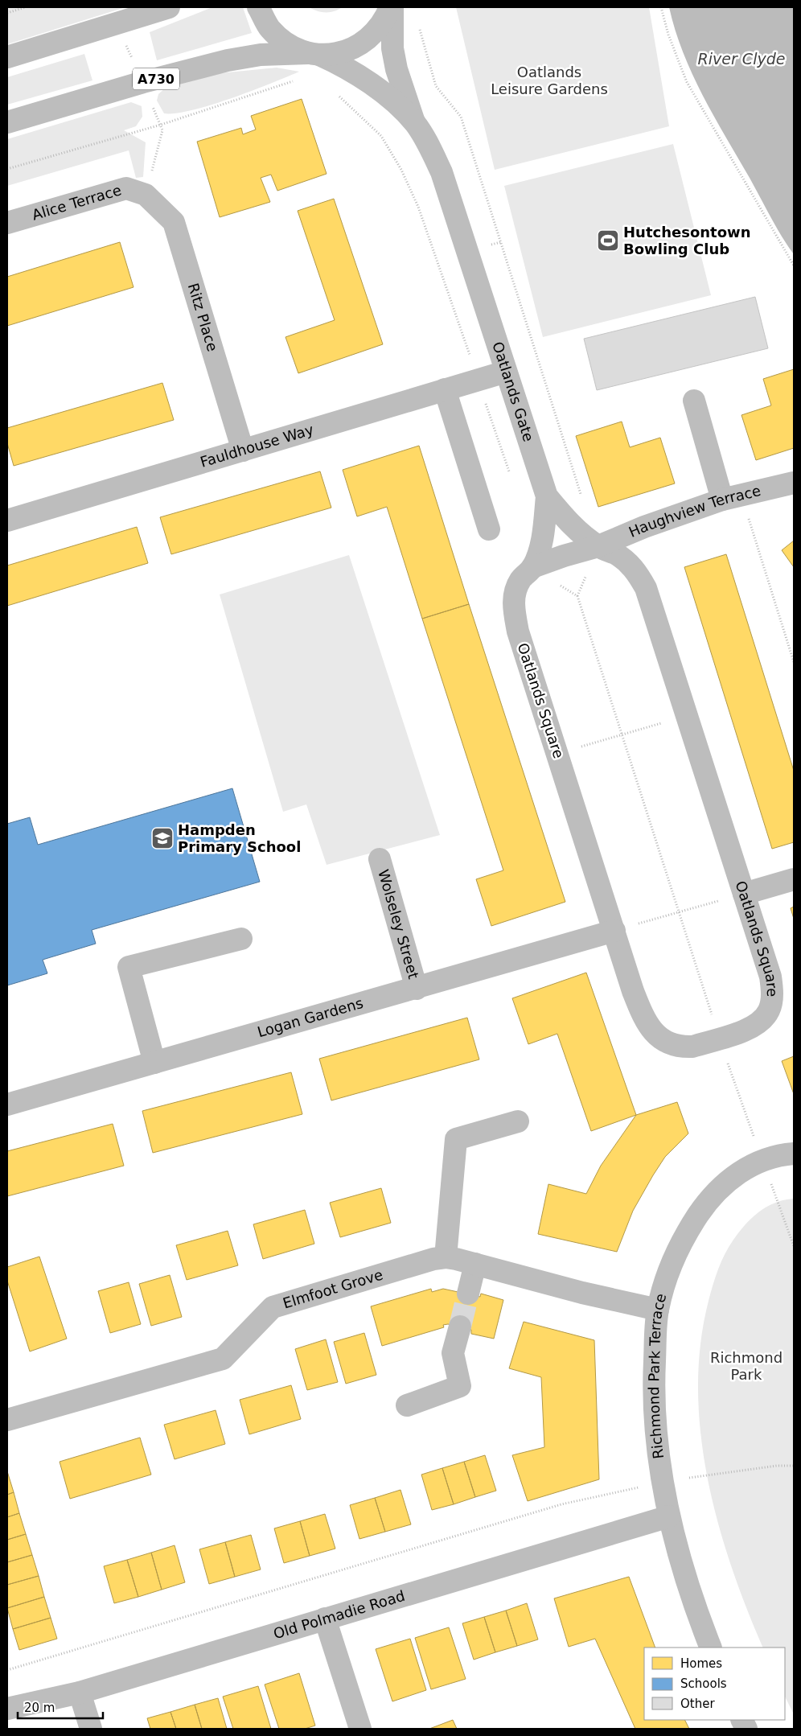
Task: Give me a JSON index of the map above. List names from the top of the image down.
{
  "streets": {
    "street": [
      "A730",
      "Alice Terrace",
      "Ritz Place",
      "Oatlands Gate",
      "Fauldhouse Way",
      "Haughview Terrace",
      "Oatlands Square",
      "Wolseley Street",
      "Logan Gardens",
      "Elmfoot Grove",
      "Richmond Park Terrace",
      "Old Polmadie Road"
    ]
  },
  "crossings": [
    ["Alice Terrace", "Ritz Place"],
    ["Ritz Place", "Fauldhouse Way"],
    ["Oatlands Gate", "Fauldhouse Way"],
    ["Oatlands Gate", "Oatlands Square"],
    ["Haughview Terrace", "Oatlands Square"],
    ["Oatlands Square", "Logan Gardens"],
    ["Wolseley Street", "Logan Gardens"],
    ["Elmfoot Grove", "Richmond Park Terrace"],
    ["Richmond Park Terrace", "Old Polmadie Road"]
  ],
  "water": ["River Clyde"],
  "parks": ["Oatlands Leisure Gardens", "Richmond Park"],
  "places": {
    "sports": ["Hutchesontown Bowling Club"],
    "school or university": ["Hampden Primary School"]
  },
  "legend": ["Homes", "Schools", "Other"],
  "scale_bar": "20 m"
}
